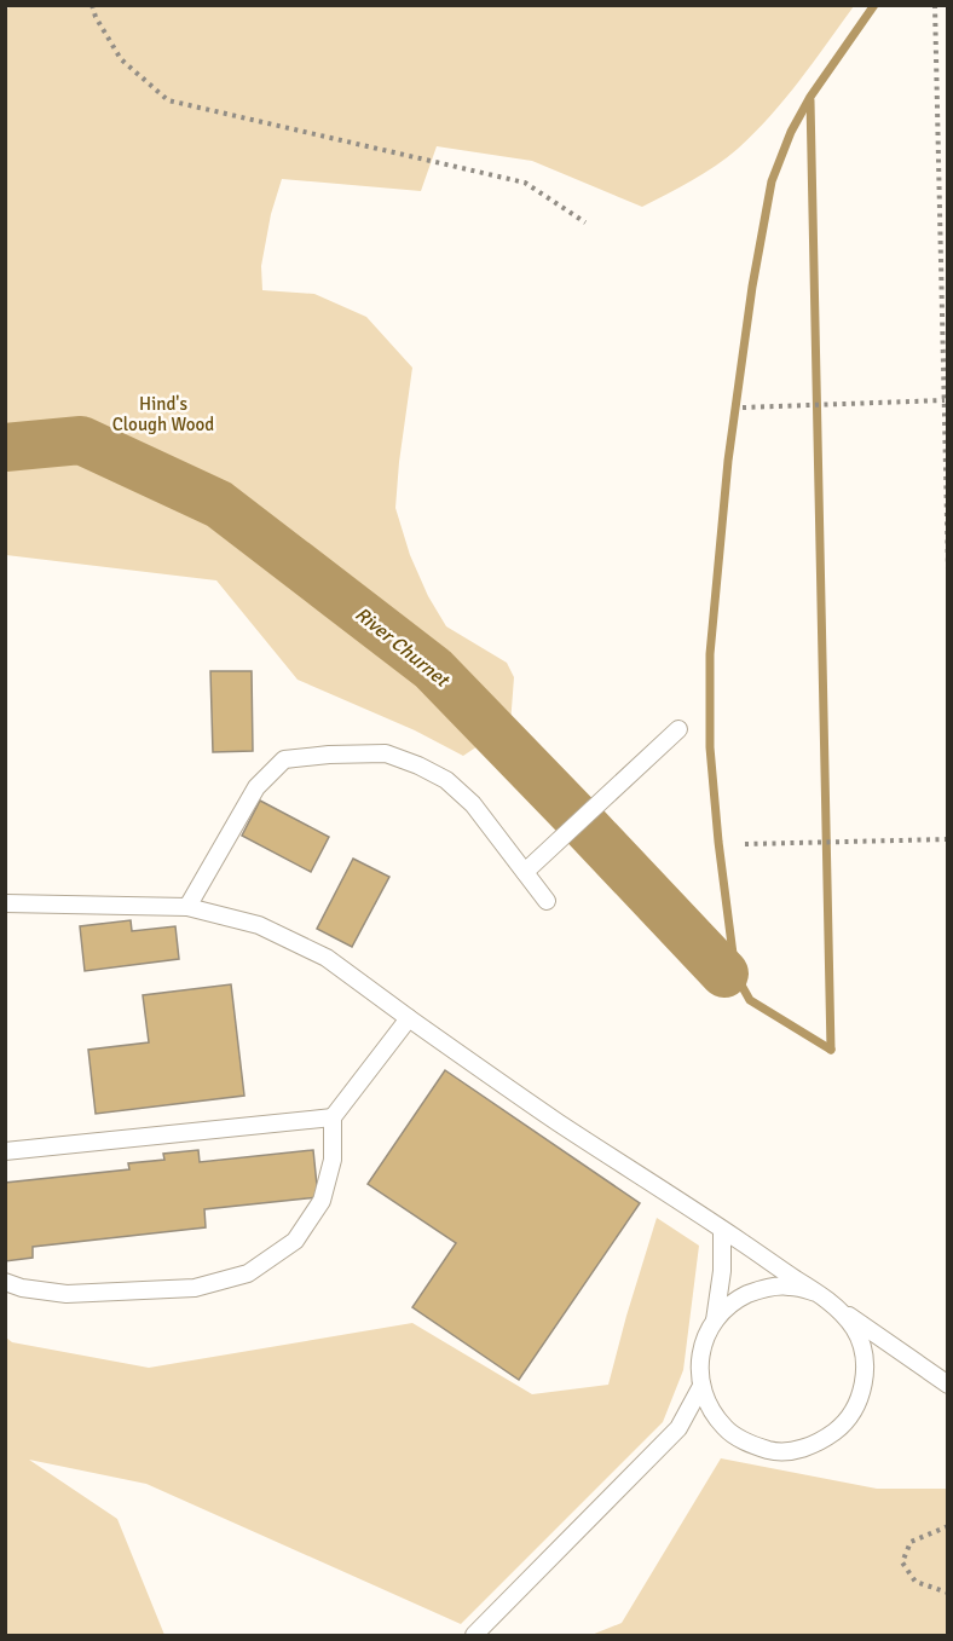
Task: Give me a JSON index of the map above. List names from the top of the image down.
{
  "water": ["River Churnet"],
  "parks": ["Hind's Clough Wood"]
}
